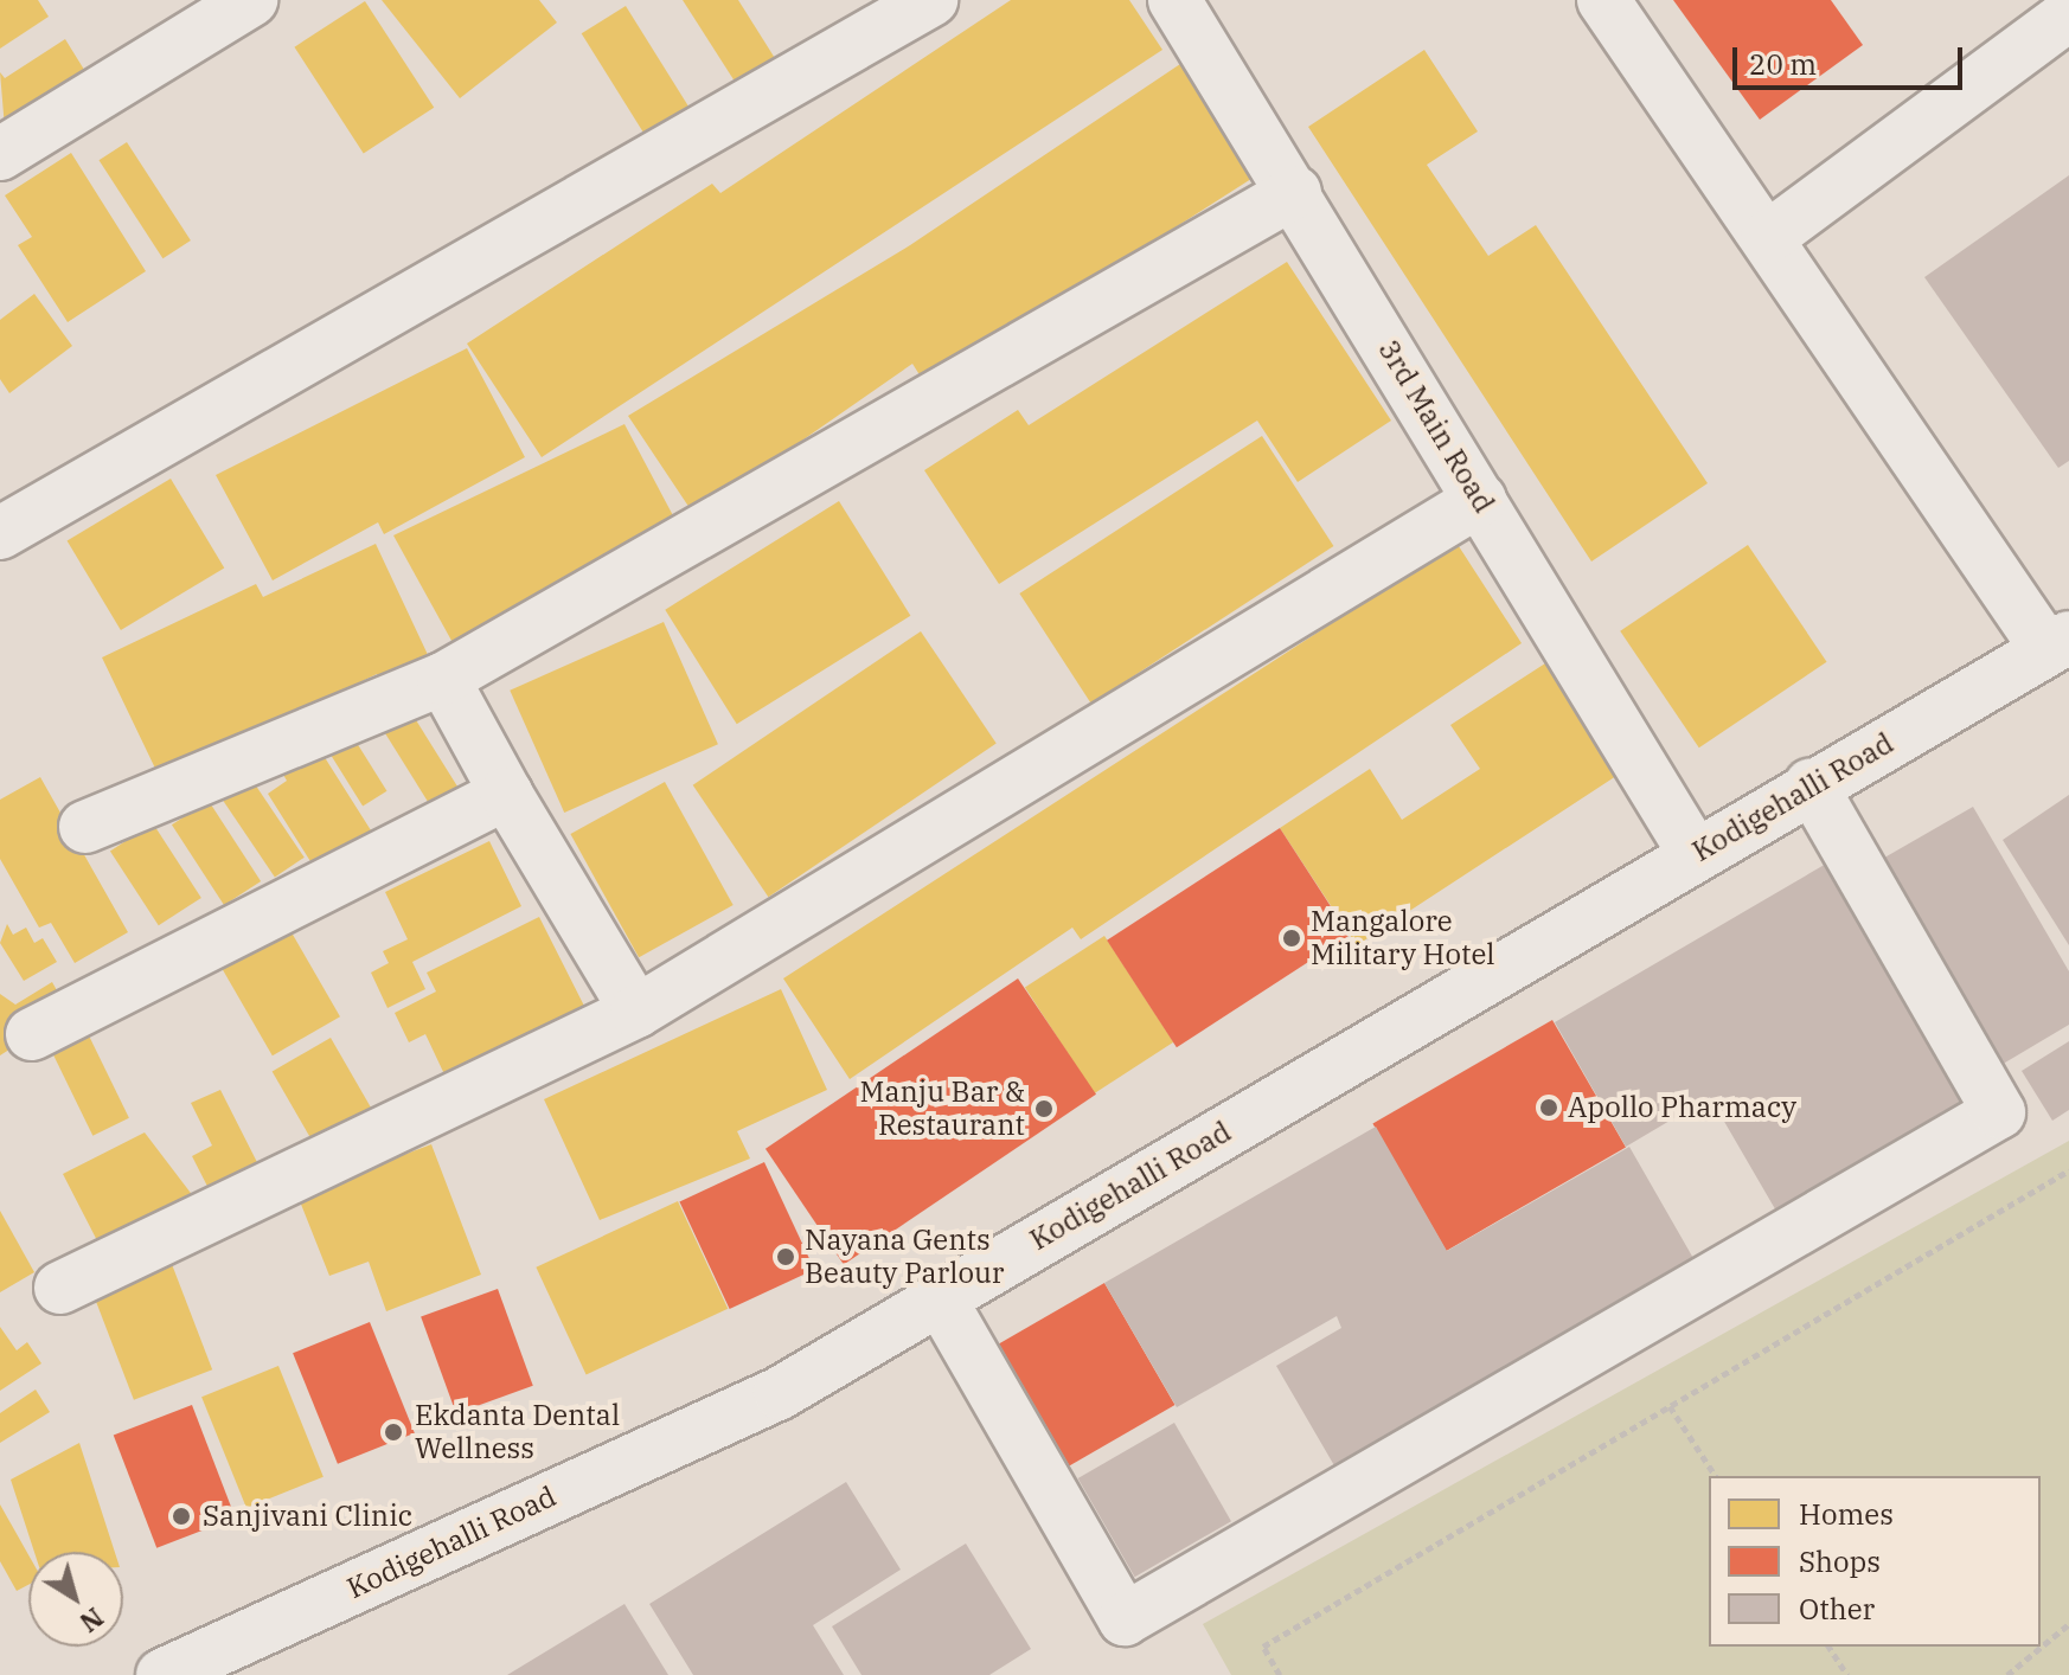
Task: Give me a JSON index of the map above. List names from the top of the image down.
{
  "streets": {
    "street": ["3rd Main Road", "Kodigehalli Road"]
  },
  "crossings": [
    ["3rd Main Road", "Kodigehalli Road"]
  ],
  "places": [
    "Mangalore Military Hotel",
    "Apollo Pharmacy",
    "Manju Bar & Restaurant",
    "Nayana Gents Beauty Parlour",
    "Ekdanta Dental Wellness",
    "Sanjivani Clinic"
  ],
  "legend": ["Homes", "Shops", "Other"],
  "scale_bar": "20 m",
  "north": "bottom right"
}
